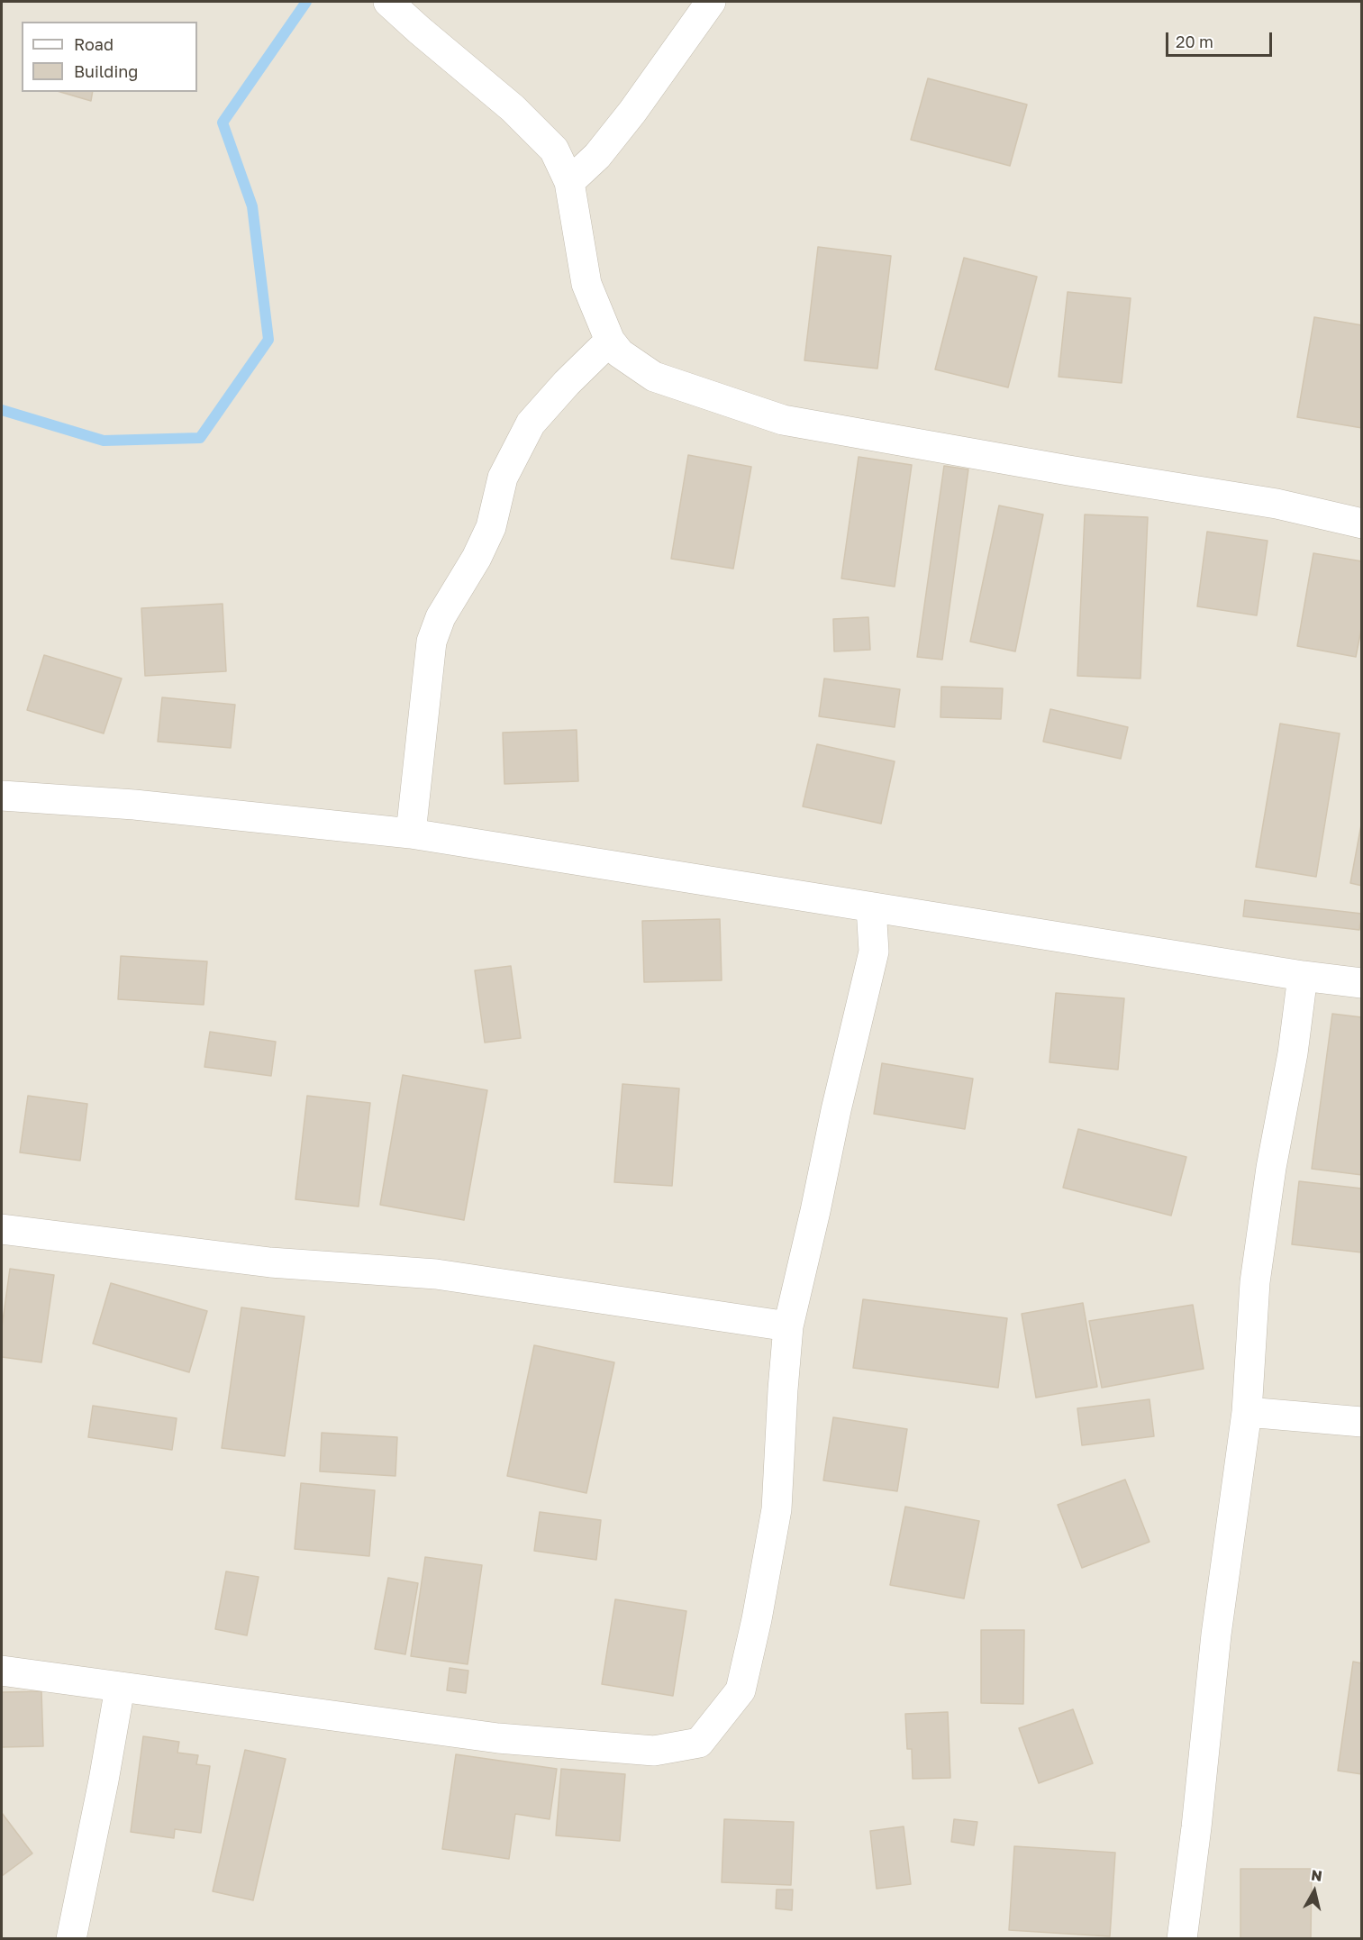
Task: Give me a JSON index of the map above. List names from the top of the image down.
{
  "legend": ["Road", "Building"],
  "scale_bar": "20 m",
  "north": "top"
}
